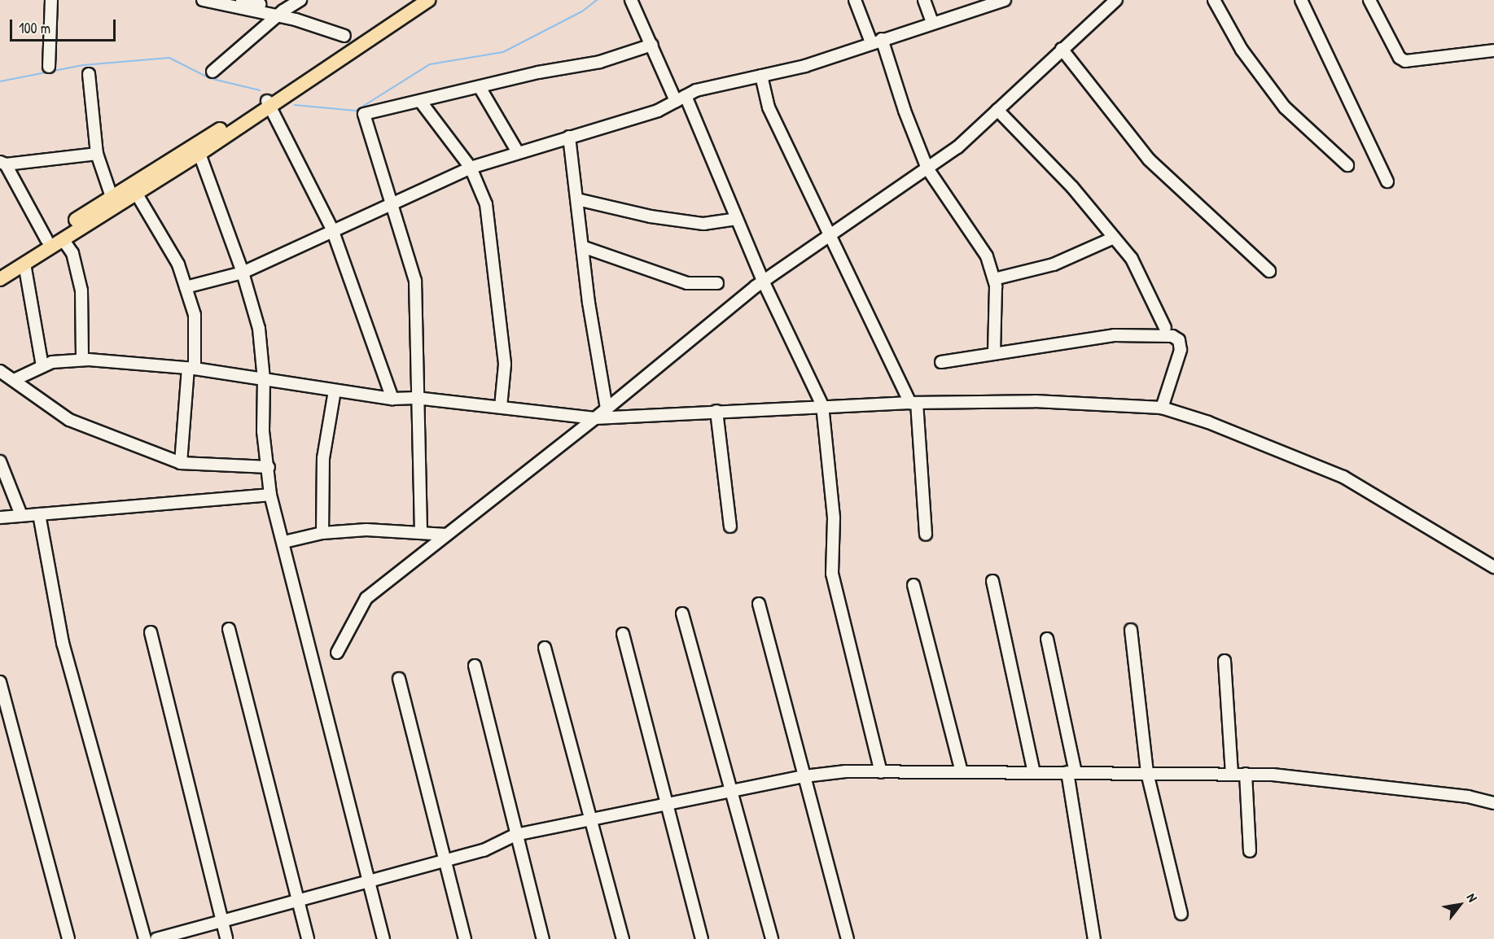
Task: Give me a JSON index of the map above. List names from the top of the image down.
{
  "scale_bar": "100 m",
  "north": "top right"
}
